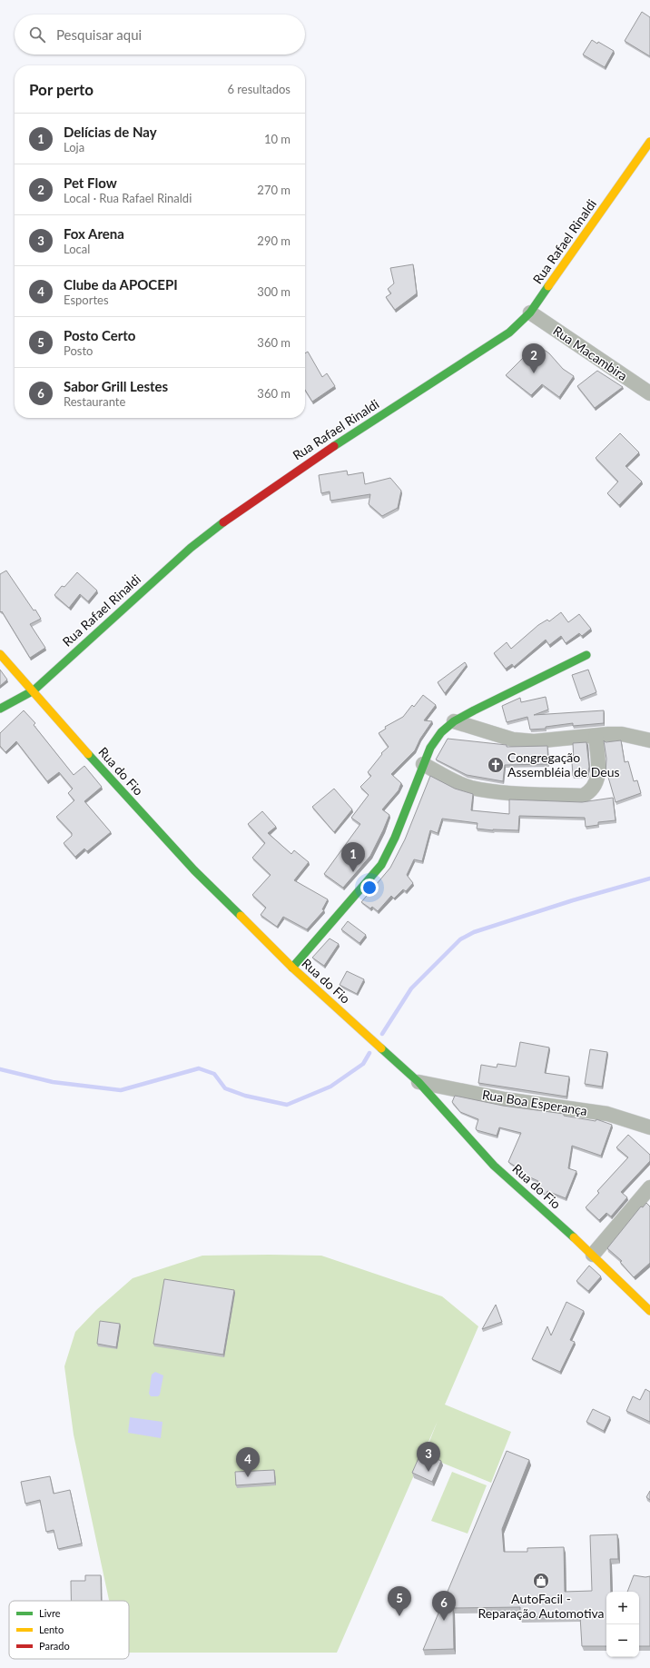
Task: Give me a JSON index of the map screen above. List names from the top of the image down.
{
  "streets": {
    "street": [
      "Rua Rafael Rinaldi",
      "Rua Macambira",
      "Rua do Fio",
      "Rua Boa Esperança"
    ]
  },
  "crossings": [
    ["Rua Rafael Rinaldi", "Rua Macambira"],
    ["Rua Rafael Rinaldi", "Rua do Fio"],
    ["Rua do Fio", "Rua Boa Esperança"]
  ],
  "places": {
    "church": ["Congregação Assembléia de Deus"],
    "shop": ["AutoFacil - Reparação Automotiva"]
  },
  "legend": ["Livre", "Lento", "Parado"],
  "page": {
    "search": "Pesquisar aqui",
    "heading": ["Por perto", "6 resultados"],
    "list": [
      {
        "mark": "1",
        "name": "Delícias de Nay",
        "note": "Loja",
        "value": "10 m"
      },
      {
        "mark": "2",
        "name": "Pet Flow",
        "note": "Local · Rua Rafael Rinaldi",
        "value": "270 m"
      },
      {
        "mark": "3",
        "name": "Fox Arena",
        "note": "Local",
        "value": "290 m"
      },
      {
        "mark": "4",
        "name": "Clube da APOCEPI",
        "note": "Esportes",
        "value": "300 m"
      },
      {
        "mark": "5",
        "name": "Posto Certo",
        "note": "Posto",
        "value": "360 m"
      },
      {
        "mark": "6",
        "name": "Sabor Grill Lestes",
        "note": "Restaurante",
        "value": "360 m"
      }
    ],
    "pins": [
      "2",
      "1",
      "3",
      "4",
      "5",
      "6"
    ],
    "map_buttons": ["+", "−"]
  }
}
